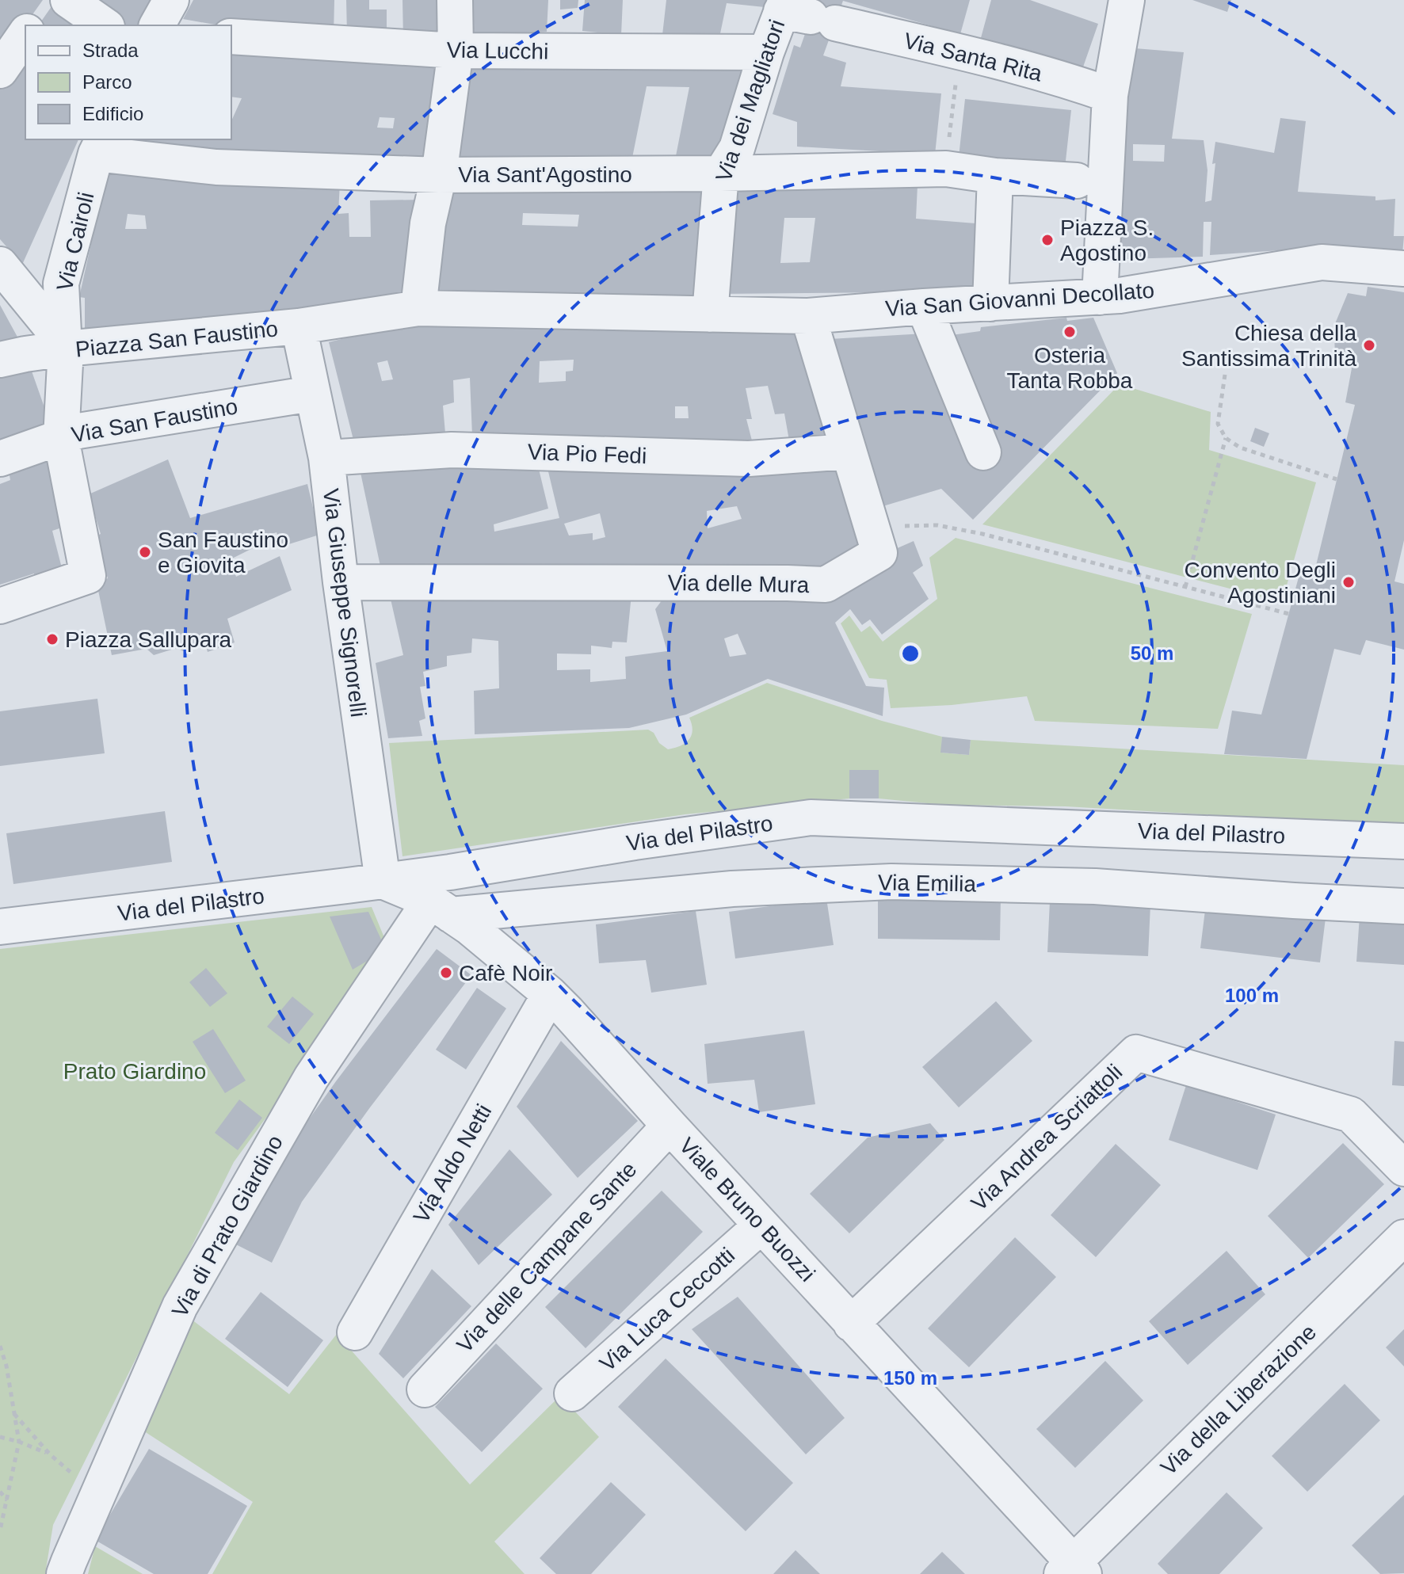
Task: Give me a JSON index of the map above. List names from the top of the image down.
{
  "streets": {
    "street": [
      "Via Lucchi",
      "Via Santa Rita",
      "Via dei Magliatori",
      "Via Sant'Agostino",
      "Via Cairoli",
      "Via San Giovanni Decollato",
      "Piazza San Faustino",
      "Via San Faustino",
      "Via Pio Fedi",
      "Via delle Mura",
      "Via Giuseppe Signorelli",
      "Via del Pilastro",
      "Via Emilia",
      "Via Andrea Scriattoli",
      "Via Aldo Netti",
      "Viale Bruno Buozzi",
      "Via di Prato Giardino",
      "Via delle Campane Sante",
      "Via Luca Ceccotti",
      "Via della Liberazione"
    ]
  },
  "crossings": [
    ["Via Lucchi", "Via dei Magliatori"],
    ["Via Santa Rita", "Via dei Magliatori"],
    ["Via dei Magliatori", "Via Sant'Agostino"],
    ["Via dei Magliatori", "Via San Giovanni Decollato"],
    ["Via Sant'Agostino", "Via Cairoli"],
    ["Via Cairoli", "Piazza San Faustino"],
    ["Via San Giovanni Decollato", "Piazza San Faustino"],
    ["Via San Giovanni Decollato", "Via delle Mura"],
    ["Piazza San Faustino", "Via San Faustino"],
    ["Piazza San Faustino", "Via Giuseppe Signorelli"],
    ["Via San Faustino", "Via Giuseppe Signorelli"],
    ["Via Pio Fedi", "Via delle Mura"],
    ["Via Pio Fedi", "Via Giuseppe Signorelli"],
    ["Via delle Mura", "Via Giuseppe Signorelli"],
    ["Via Giuseppe Signorelli", "Via del Pilastro"],
    ["Via Giuseppe Signorelli", "Viale Bruno Buozzi"],
    ["Via del Pilastro", "Viale Bruno Buozzi"],
    ["Via Emilia", "Viale Bruno Buozzi"],
    ["Via Emilia", "Via di Prato Giardino"],
    ["Via Andrea Scriattoli", "Viale Bruno Buozzi"],
    ["Via Aldo Netti", "Viale Bruno Buozzi"],
    ["Viale Bruno Buozzi", "Via di Prato Giardino"],
    ["Viale Bruno Buozzi", "Via delle Campane Sante"],
    ["Viale Bruno Buozzi", "Via Luca Ceccotti"],
    ["Viale Bruno Buozzi", "Via della Liberazione"]
  ],
  "parks": ["Prato Giardino"],
  "places": [
    "Piazza S. Agostino",
    "Osteria Tanta Robba",
    "Chiesa della Santissima Trinità",
    "San Faustino e Giovita",
    "Convento Degli Agostiniani",
    "Piazza Sallupara",
    "Cafè Noir"
  ],
  "legend": ["Strada", "Parco", "Edificio"],
  "rings": ["50 m", "100 m", "150 m"]
}
